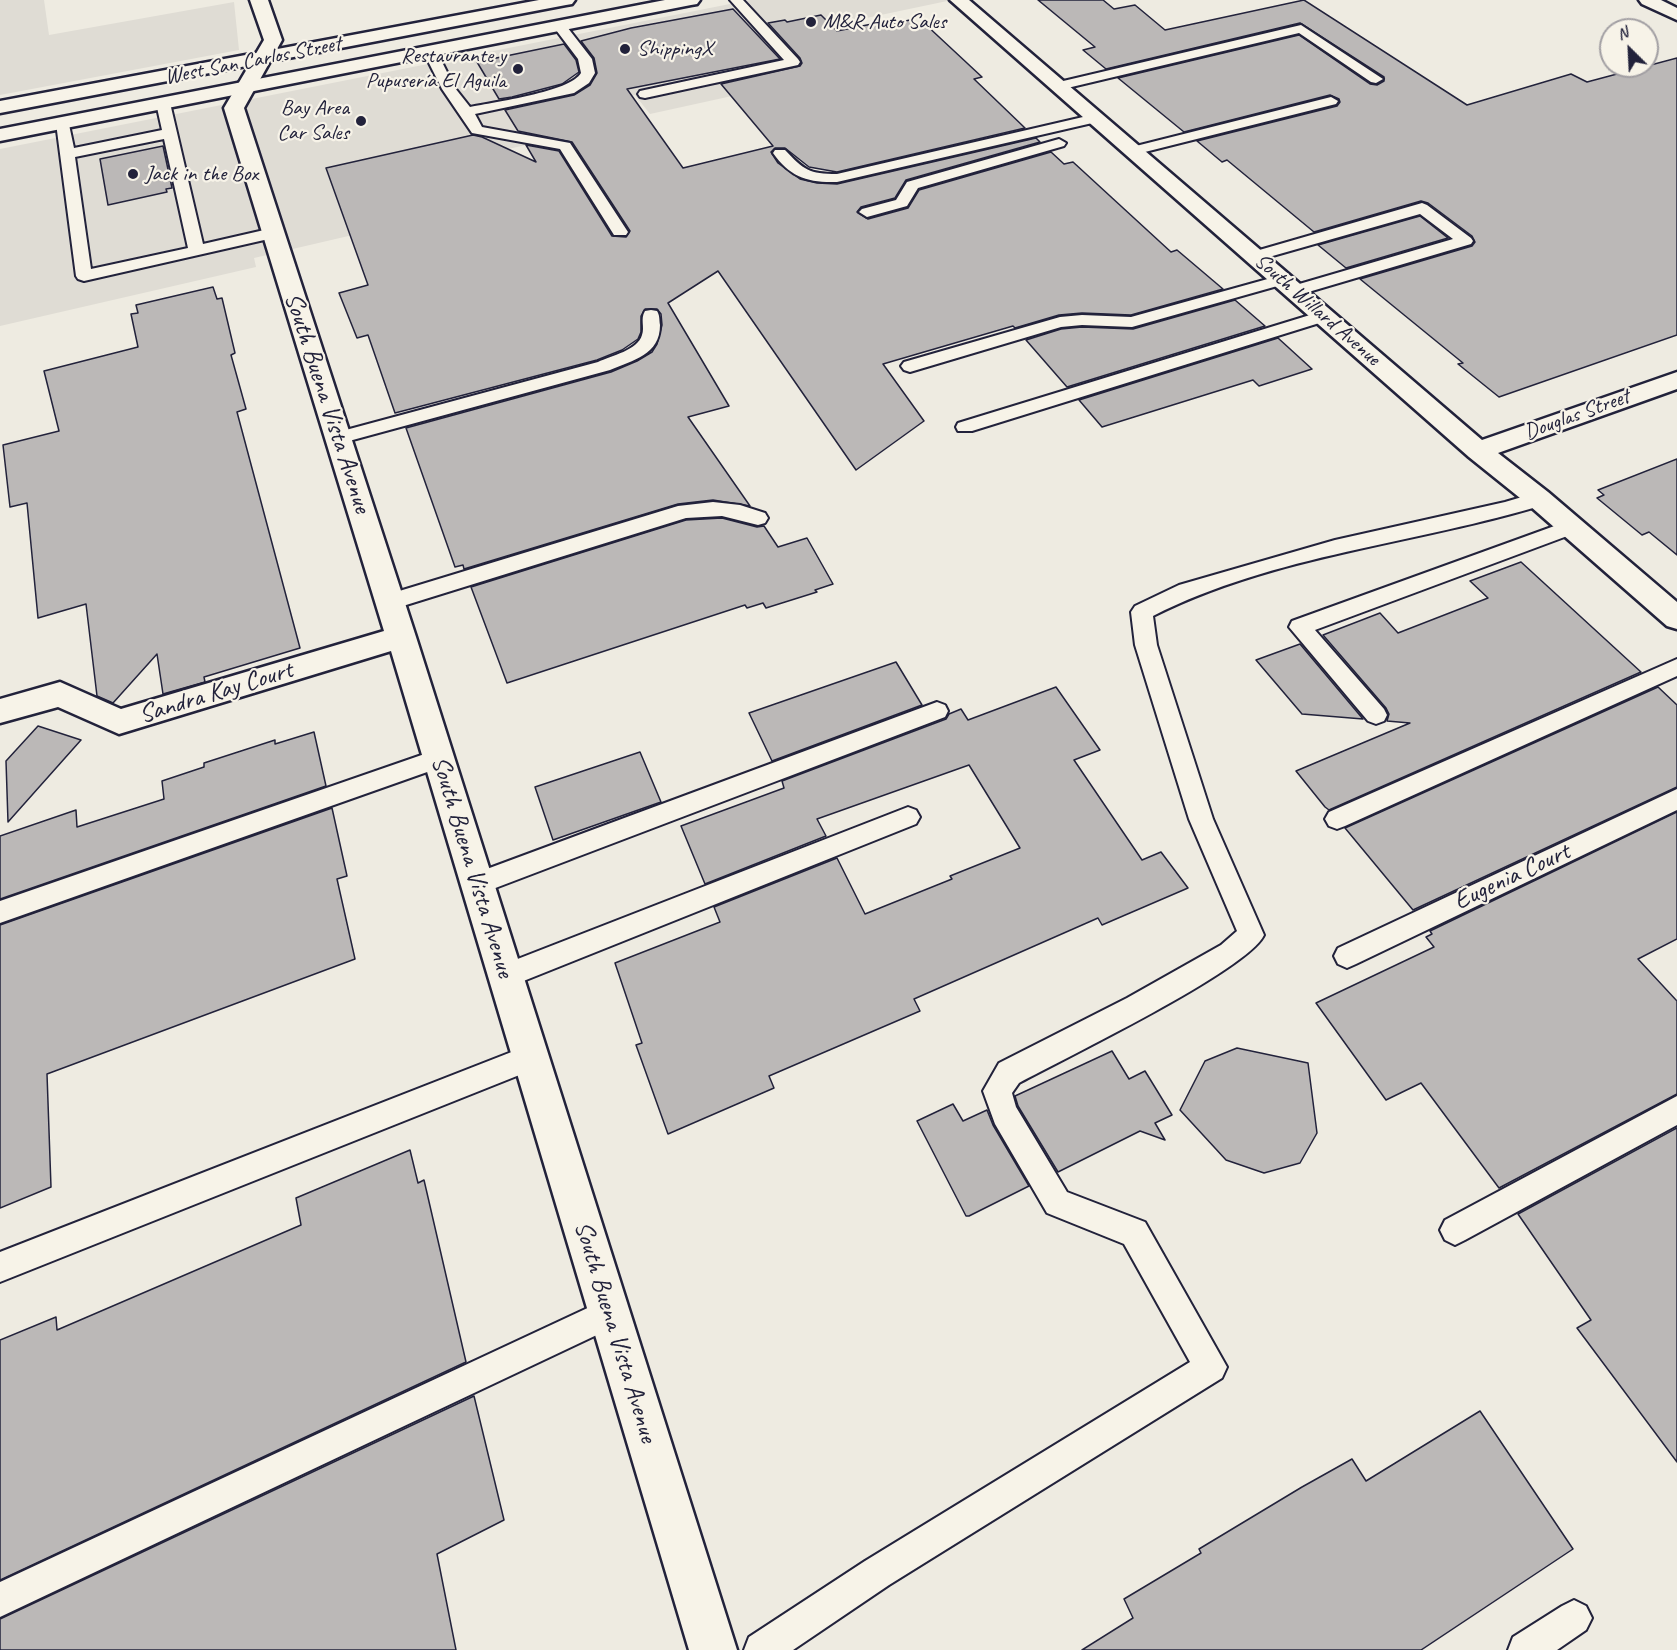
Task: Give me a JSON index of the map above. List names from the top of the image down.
{
  "streets": {
    "street": [
      "West San Carlos Street",
      "South Willard Avenue",
      "South Buena Vista Avenue",
      "Douglas Street",
      "Sandra Kay Court"
    ],
    "lane": ["Eugenia Court"]
  },
  "crossings": [
    ["West San Carlos Street", "South Buena Vista Avenue"],
    ["South Willard Avenue", "Douglas Street"],
    ["South Buena Vista Avenue", "Sandra Kay Court"]
  ],
  "places": [
    "M&R Auto Sales",
    "ShippingX",
    "Restaurante y Pupusería El Aguila",
    "Bay Area Car Sales",
    "Jack in the Box"
  ],
  "north": "top left"
}
